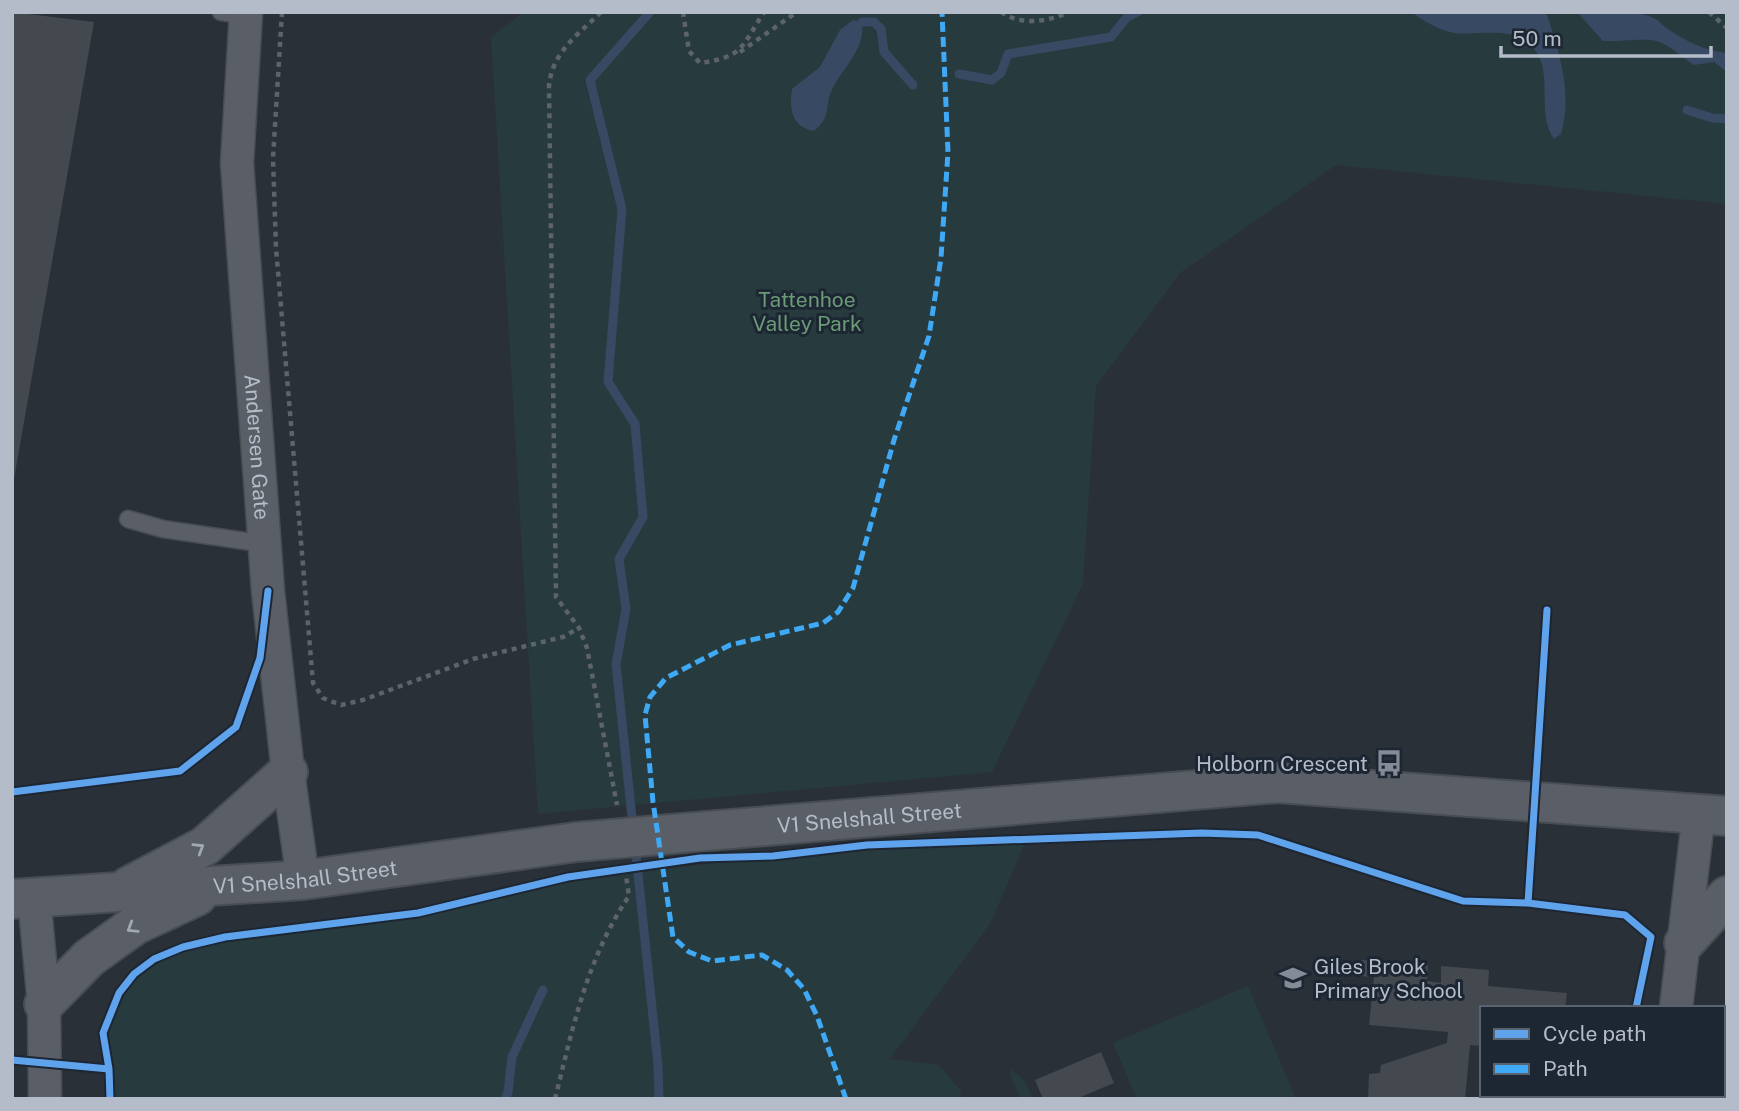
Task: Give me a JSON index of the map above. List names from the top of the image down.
{
  "streets": {
    "street": ["Andersen Gate", "V1 Snelshall Street"]
  },
  "crossings": [
    ["Andersen Gate", "V1 Snelshall Street"]
  ],
  "parks": ["Tattenhoe Valley Park"],
  "places": {
    "bus stop": ["Holborn Crescent"],
    "school or university": ["Giles Brook Primary School"]
  },
  "legend": ["Cycle path", "Path"],
  "scale_bar": "50 m"
}
